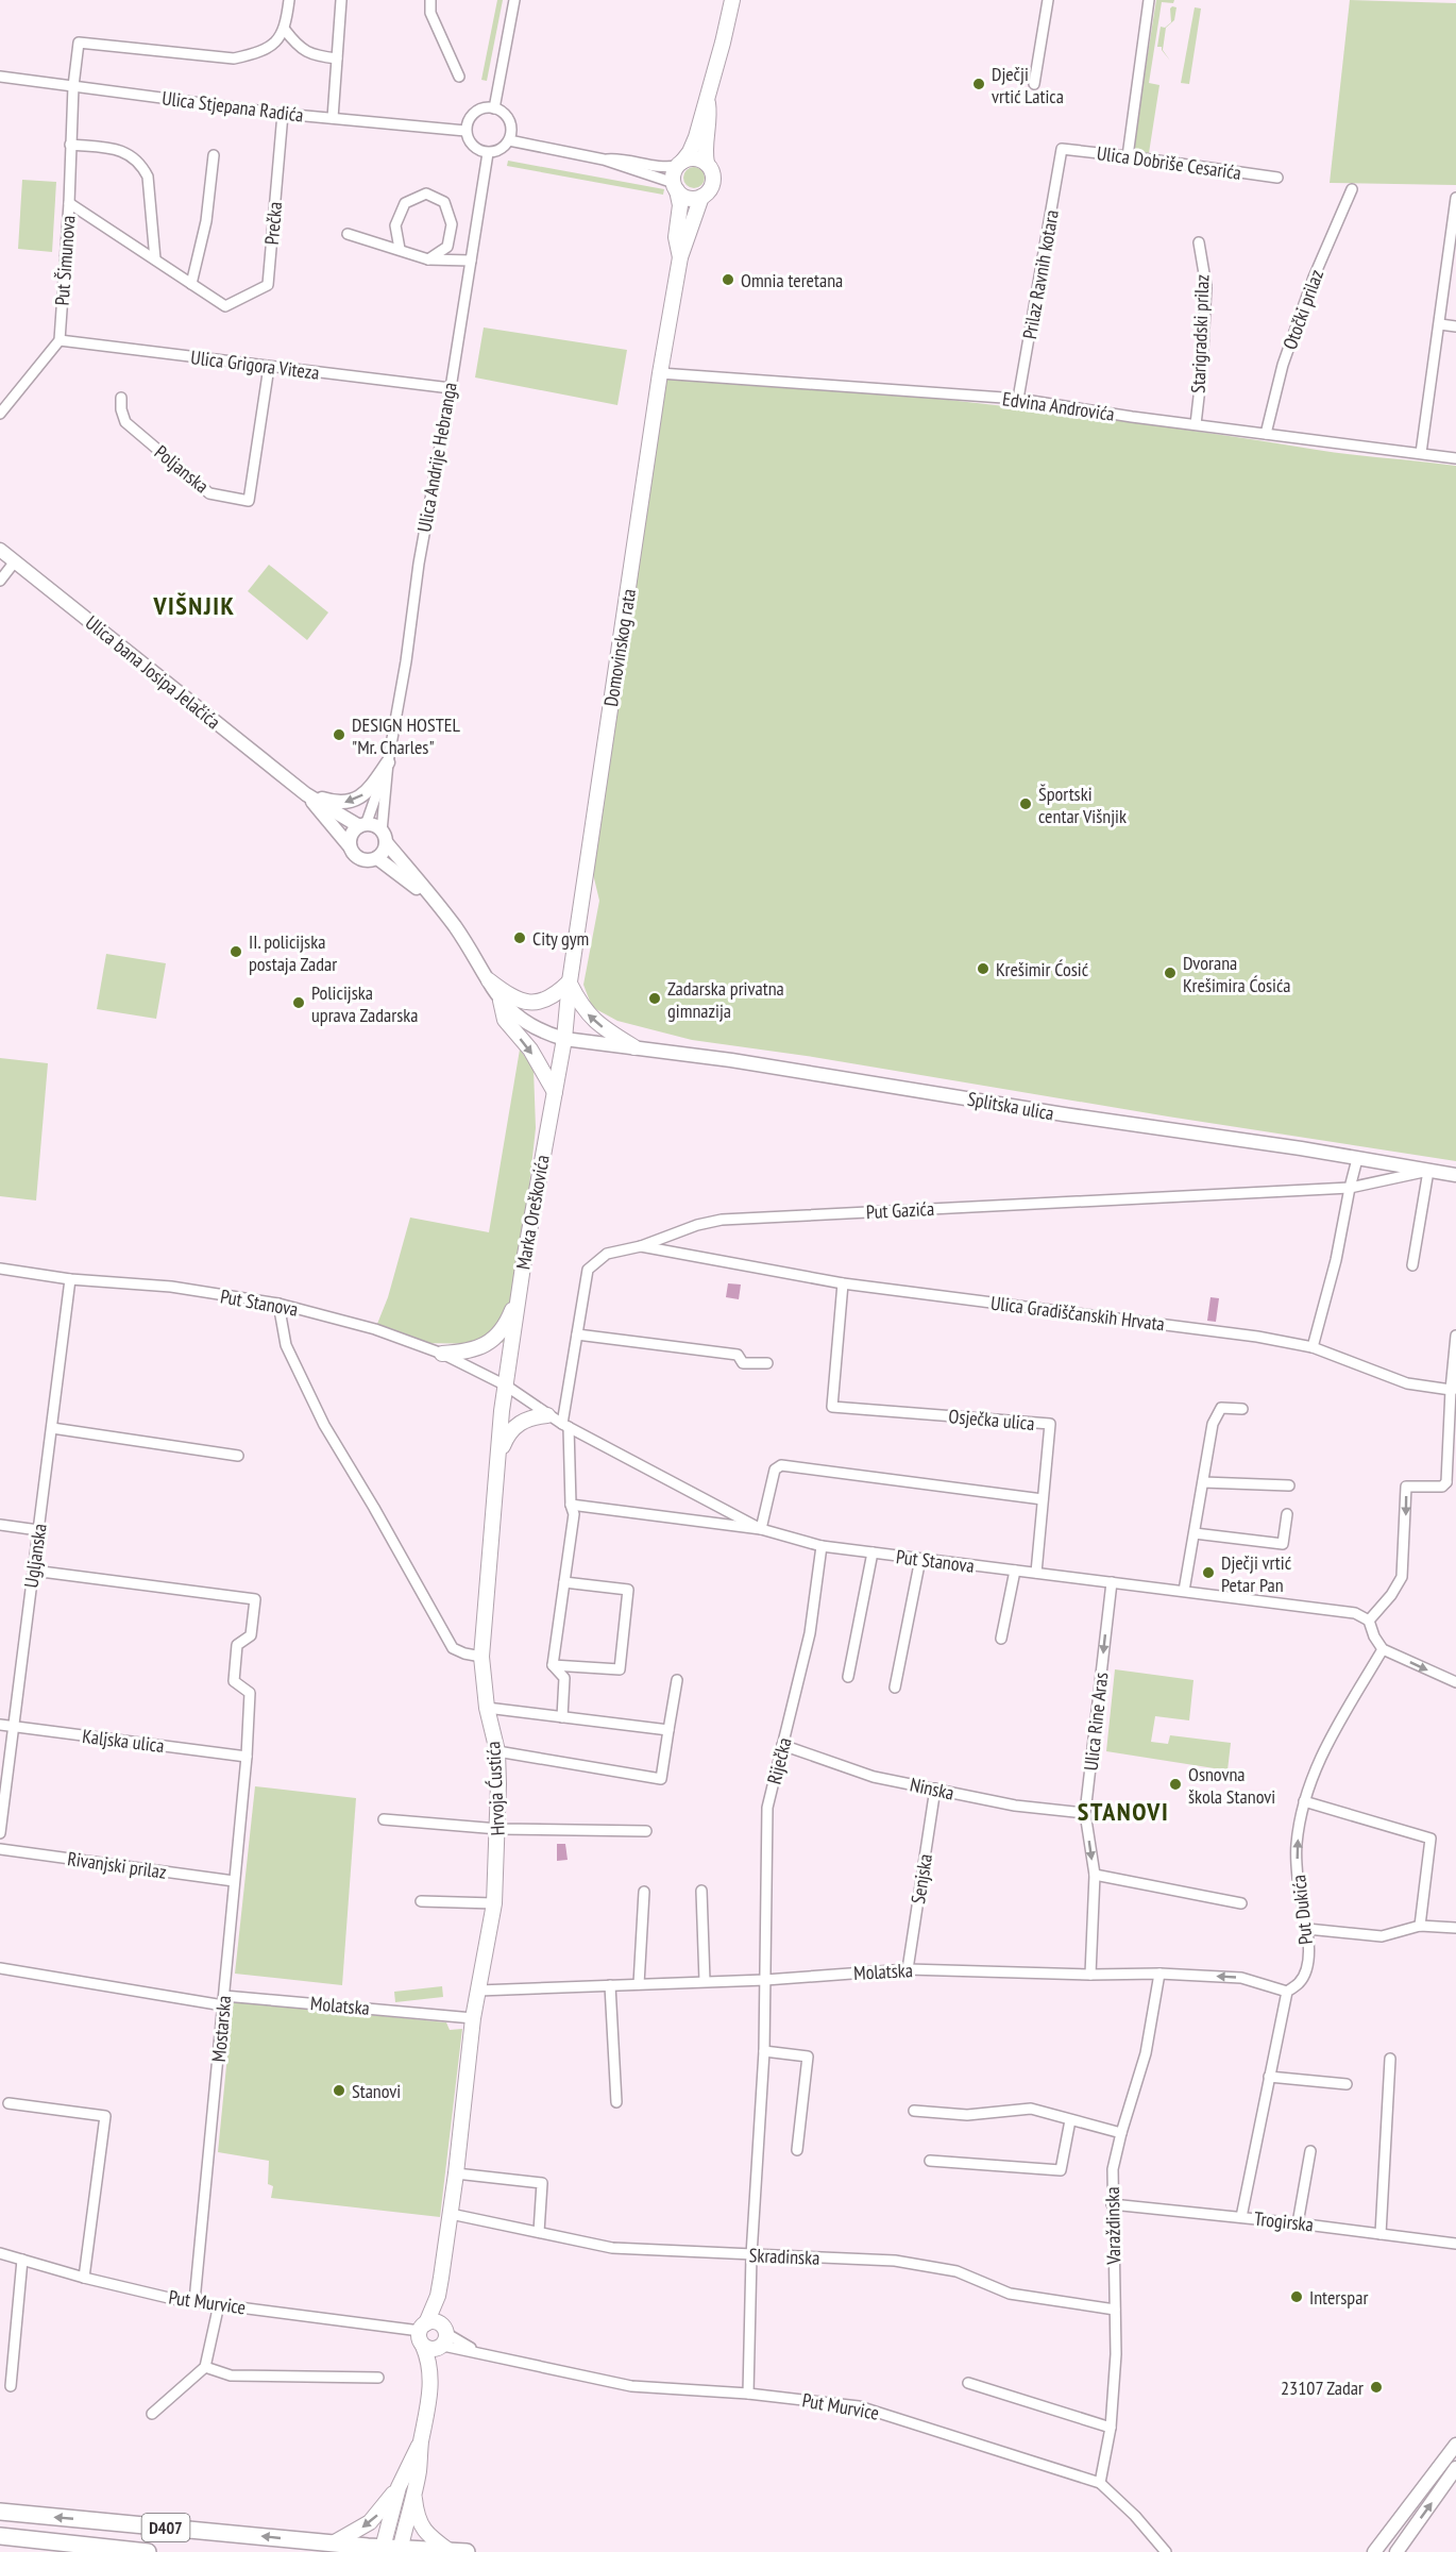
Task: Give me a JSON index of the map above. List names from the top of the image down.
{
  "streets": {
    "main road": [
      "Domovinskog rata",
      "Marka Oreškovića",
      "Hrvoja Ćustića",
      "D407"
    ],
    "street": [
      "Ulica Stjepana Radića",
      "Ulica Dobriše Cesarića",
      "Prečka",
      "Put Šimunova",
      "Prilaz Ravnih kotara",
      "Otočki prilaz",
      "Starigradski prilaz",
      "Ulica Grigora Viteza",
      "Edvina Androvića",
      "Ulica Andrije Hebranga",
      "Poljanska",
      "Ulica bana Josipa Jelačića",
      "Splitska ulica",
      "Put Gazića",
      "Put Stanova",
      "Ulica Gradiščanskih Hrvata",
      "Osječka ulica",
      "Ugljanska",
      "Ulica Rine Aras",
      "Kaljska ulica",
      "Riječka",
      "Ninska",
      "Rivanjski prilaz",
      "Senjska",
      "Put Dukića",
      "Molatska",
      "Mostarska",
      "Trogirska",
      "Varaždinska",
      "Skradinska",
      "Put Murvice"
    ]
  },
  "crossings": [
    ["Ulica Stjepana Radića", "Prečka"],
    ["Ulica Stjepana Radića", "Put Šimunova"],
    ["Ulica Stjepana Radića", "Ulica Andrije Hebranga"],
    ["Ulica Dobriše Cesarića", "Prilaz Ravnih kotara"],
    ["Put Šimunova", "Ulica Grigora Viteza"],
    ["Prilaz Ravnih kotara", "Edvina Androvića"],
    ["Otočki prilaz", "Edvina Androvića"],
    ["Starigradski prilaz", "Edvina Androvića"],
    ["Ulica Grigora Viteza", "Ulica Andrije Hebranga"],
    ["Ulica Grigora Viteza", "Poljanska"],
    ["Edvina Androvića", "Domovinskog rata"],
    ["Ulica Andrije Hebranga", "Ulica bana Josipa Jelačića"],
    ["Domovinskog rata", "Splitska ulica"],
    ["Domovinskog rata", "Marka Oreškovića"],
    ["Splitska ulica", "Put Gazića"],
    ["Splitska ulica", "Marka Oreškovića"],
    ["Put Gazića", "Put Stanova"],
    ["Put Gazića", "Ulica Gradiščanskih Hrvata"],
    ["Marka Oreškovića", "Put Stanova"],
    ["Put Stanova", "Osječka ulica"],
    ["Put Stanova", "Ugljanska"],
    ["Put Stanova", "Ulica Rine Aras"],
    ["Put Stanova", "Riječka"],
    ["Ulica Gradiščanskih Hrvata", "Osječka ulica"],
    ["Ugljanska", "Kaljska ulica"],
    ["Ugljanska", "Mostarska"],
    ["Ulica Rine Aras", "Ninska"],
    ["Ulica Rine Aras", "Molatska"],
    ["Kaljska ulica", "Mostarska"],
    ["Riječka", "Ninska"],
    ["Riječka", "Molatska"],
    ["Riječka", "Skradinska"],
    ["Riječka", "Put Murvice"],
    ["Hrvoja Ćustića", "Molatska"],
    ["Hrvoja Ćustića", "Skradinska"],
    ["Hrvoja Ćustića", "Put Murvice"],
    ["Hrvoja Ćustića", "D407"],
    ["Ninska", "Senjska"],
    ["Rivanjski prilaz", "Mostarska"],
    ["Senjska", "Molatska"],
    ["Put Dukića", "Molatska"],
    ["Put Dukića", "Trogirska"],
    ["Molatska", "Mostarska"],
    ["Molatska", "Varaždinska"],
    ["Mostarska", "Put Murvice"],
    ["Trogirska", "Varaždinska"],
    ["Varaždinska", "Skradinska"],
    ["Varaždinska", "Put Murvice"]
  ],
  "one_way": ["Ulica Rine Aras"],
  "districts": ["VIŠNJIK", "STANOVI"],
  "places": [
    "Dječji vrtić Latica",
    "Omnia teretana",
    "DESIGN HOSTEL \"Mr. Charles\"",
    "Športski centar Višnjik",
    "City gym",
    "II. policijska postaja Zadar",
    "Krešimir Ćosić",
    "Dvorana Krešimira Ćosića",
    "Zadarska privatna gimnazija",
    "Policijska uprava Zadarska",
    "Dječji vrtić Petar Pan",
    "Osnovna škola Stanovi",
    "Stanovi",
    "Interspar",
    "23107 Zadar"
  ]
}
